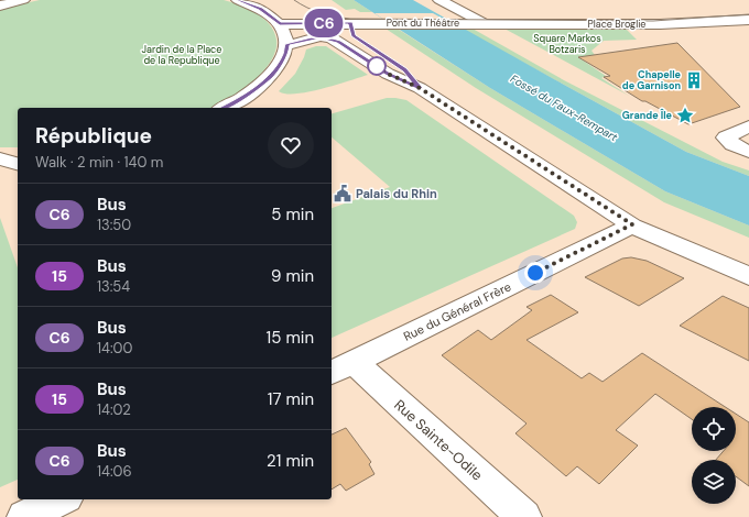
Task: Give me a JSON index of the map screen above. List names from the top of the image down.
{
  "streets": {
    "street": [
      "Pont du Théâtre",
      "Place Broglie",
      "Rue du Général Frère",
      "Rue Sainte-Odile"
    ]
  },
  "crossings": [
    ["Pont du Théâtre", "Place Broglie"],
    ["Rue du Général Frère", "Rue Sainte-Odile"]
  ],
  "water": ["Fossé du Faux-Rempart"],
  "parks": ["Square Markos Botzaris", "Jardin de la Place de la Republique"],
  "places": {
    "building": ["Chapelle de Garnison"],
    "place": ["Grande Île"],
    "public building": ["Palais du Rhin"]
  },
  "lines": ["bus line C6"],
  "page": {
    "on_map": "C6",
    "heading": ["République", "Walk · 2 min · 140 m"],
    "list": [
      {
        "mark": "C6",
        "name": "Bus",
        "note": "13:50",
        "value": "5 min"
      },
      {
        "mark": "15",
        "name": "Bus",
        "note": "13:54",
        "value": "9 min"
      },
      {
        "mark": "C6",
        "name": "Bus",
        "note": "14:00",
        "value": "15 min"
      },
      {
        "mark": "15",
        "name": "Bus",
        "note": "14:02",
        "value": "17 min"
      },
      {
        "mark": "C6",
        "name": "Bus",
        "note": "14:06",
        "value": "21 min"
      }
    ]
  }
}
